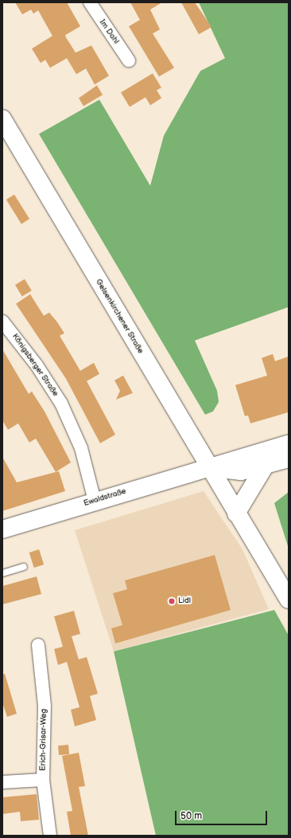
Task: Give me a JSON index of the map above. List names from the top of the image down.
{
  "streets": {
    "main road": ["Gelsenkirchener Straße", "Ewaldstraße"],
    "street": ["Im Dahl", "Königsberger Straße", "Erich-Grisar-Weg"]
  },
  "crossings": [
    ["Gelsenkirchener Straße", "Ewaldstraße"],
    ["Königsberger Straße", "Ewaldstraße"]
  ],
  "places": ["Lidl"],
  "scale_bar": "50 m"
}
